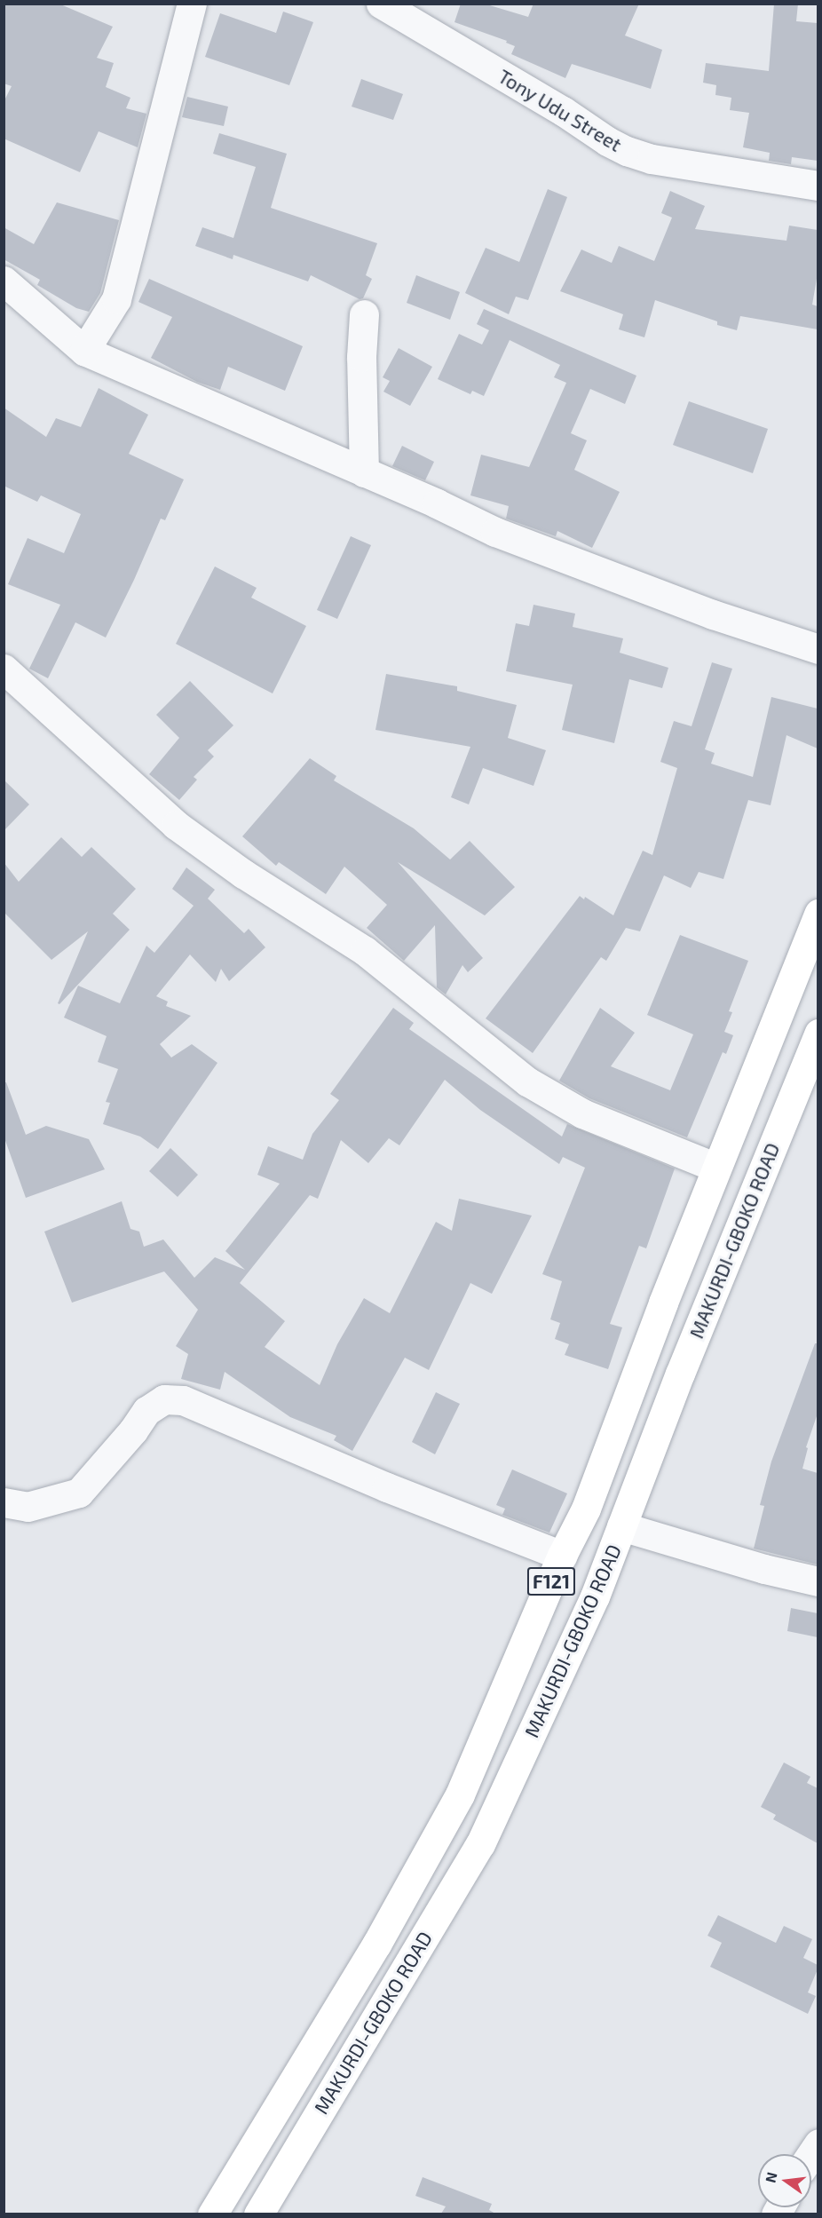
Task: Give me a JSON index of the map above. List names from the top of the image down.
{
  "streets": {
    "main road": ["MAKURDI-GBOKO ROAD", "F121"],
    "street": ["Tony Udu Street"]
  },
  "north": "left"
}
